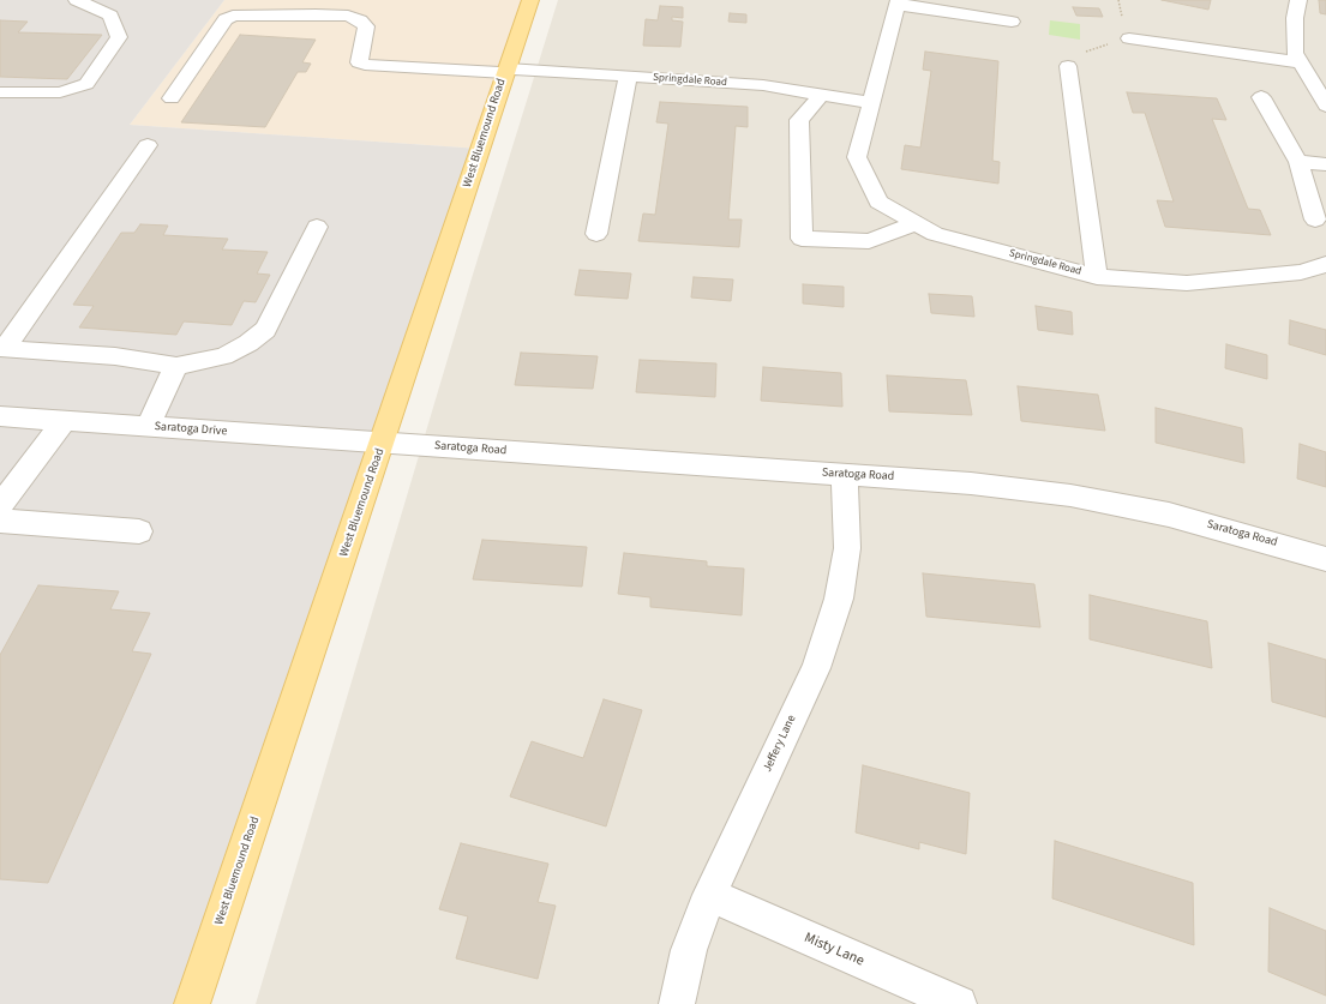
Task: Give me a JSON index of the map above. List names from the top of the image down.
{
  "streets": {
    "main road": ["West Bluemound Road"],
    "street": [
      "Springdale Road",
      "Saratoga Drive",
      "Saratoga Road",
      "Jeffery Lane",
      "Misty Lane"
    ]
  },
  "crossings": [
    ["Springdale Road", "West Bluemound Road"],
    ["West Bluemound Road", "Saratoga Drive"],
    ["West Bluemound Road", "Saratoga Road"],
    ["Saratoga Drive", "Saratoga Road"],
    ["Saratoga Road", "Jeffery Lane"],
    ["Jeffery Lane", "Misty Lane"]
  ]
}
